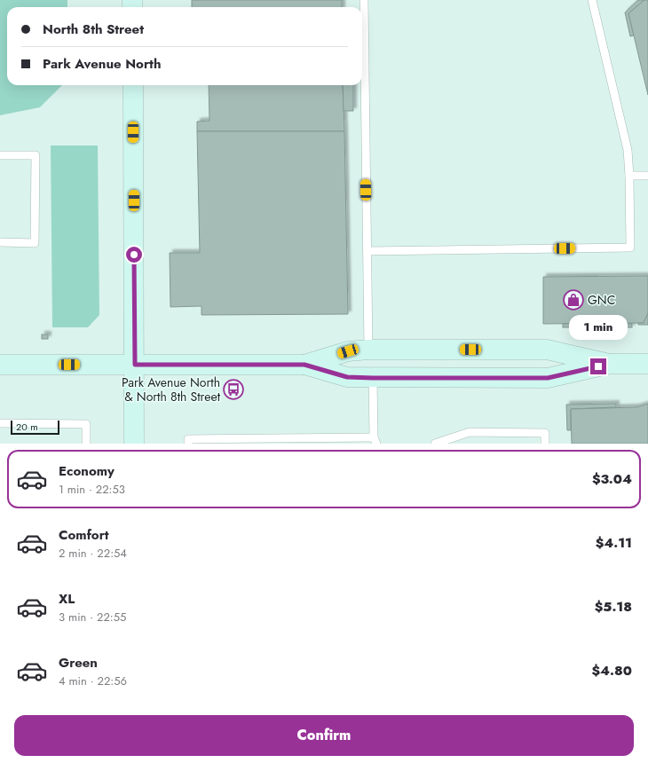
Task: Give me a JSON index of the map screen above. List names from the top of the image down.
{
  "places": {
    "shop": ["GNC"],
    "bus stop": ["Park Avenue North & North 8th Street"]
  },
  "scale_bar": "20 m",
  "page": {
    "banner": ["North 8th Street", "Park Avenue North"],
    "bubble": "1 min",
    "scale": "20 m",
    "list": [
      {
        "name": "Economy",
        "note": "1 min · 22:53",
        "value": "$3.04"
      },
      {
        "name": "Comfort",
        "note": "2 min · 22:54",
        "value": "$4.11"
      },
      {
        "name": "XL",
        "note": "3 min · 22:55",
        "value": "$5.18"
      },
      {
        "name": "Green",
        "note": "4 min · 22:56",
        "value": "$4.80"
      }
    ],
    "buttons": "Confirm"
  }
}
